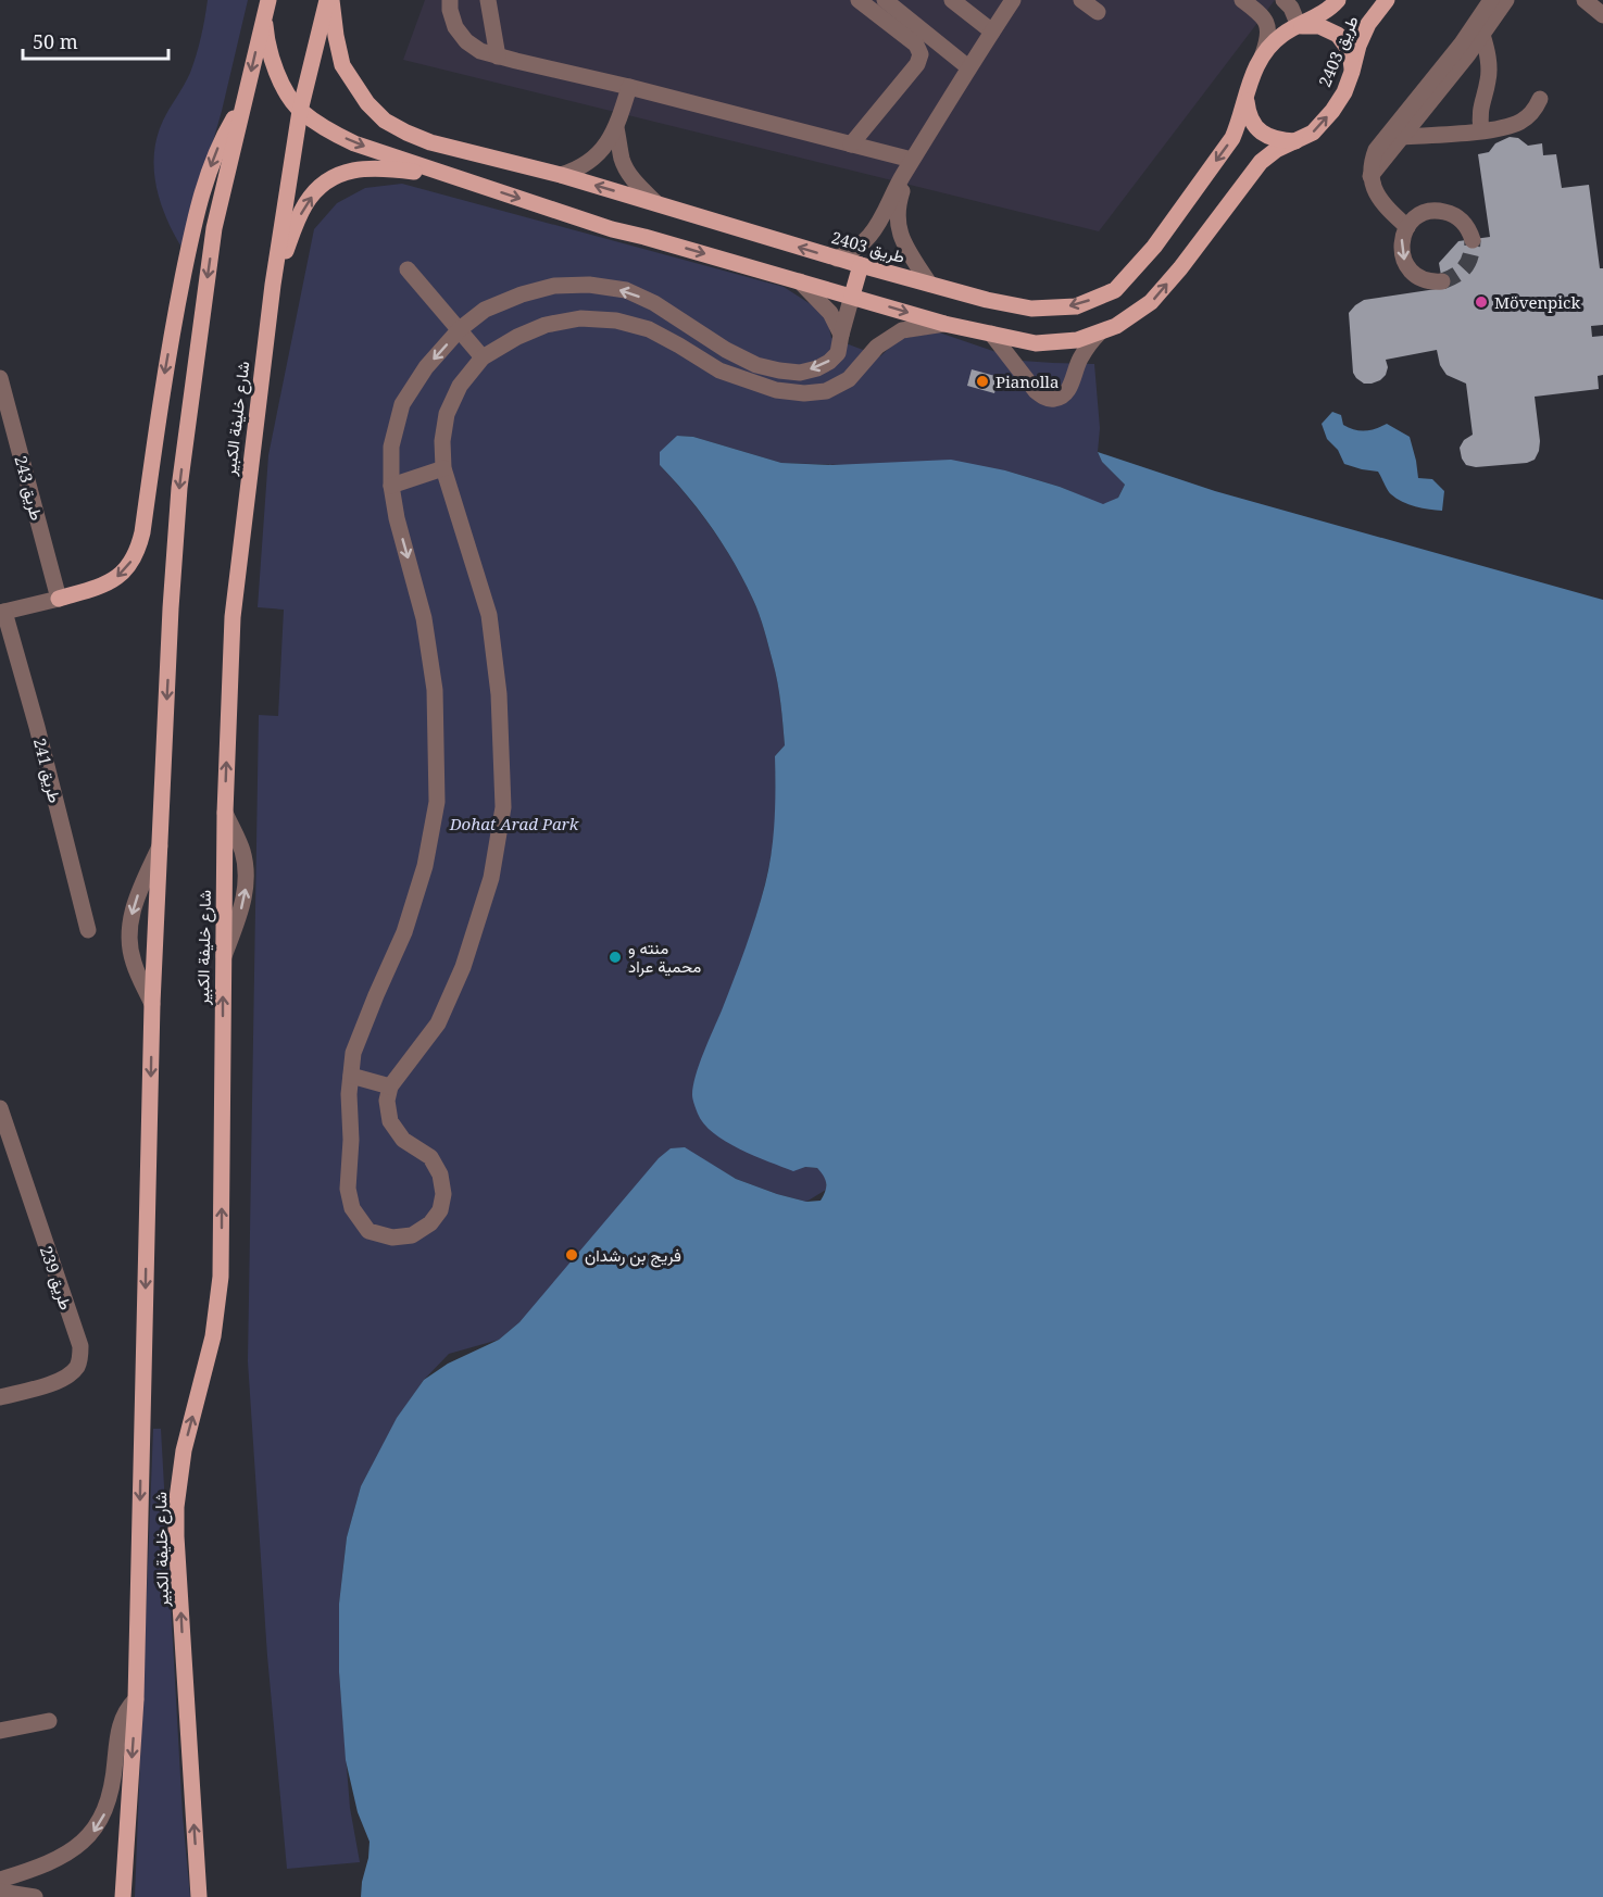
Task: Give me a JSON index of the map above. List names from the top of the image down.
{
  "streets": {
    "main road": ["طريق 2403", "شارع خليفة الكبير"],
    "street": ["طريق 243", "طريق 241", "طريق 239"]
  },
  "crossings": [
    ["طريق 2403", "شارع خليفة الكبير"],
    ["طريق 243", "طريق 241"]
  ],
  "parks": ["Dohat Arad Park"],
  "places": [
    "Mövenpick",
    "Pianolla",
    "منته و محمية عراد",
    "فريج بن رشدان"
  ],
  "scale_bar": "50 m"
}
